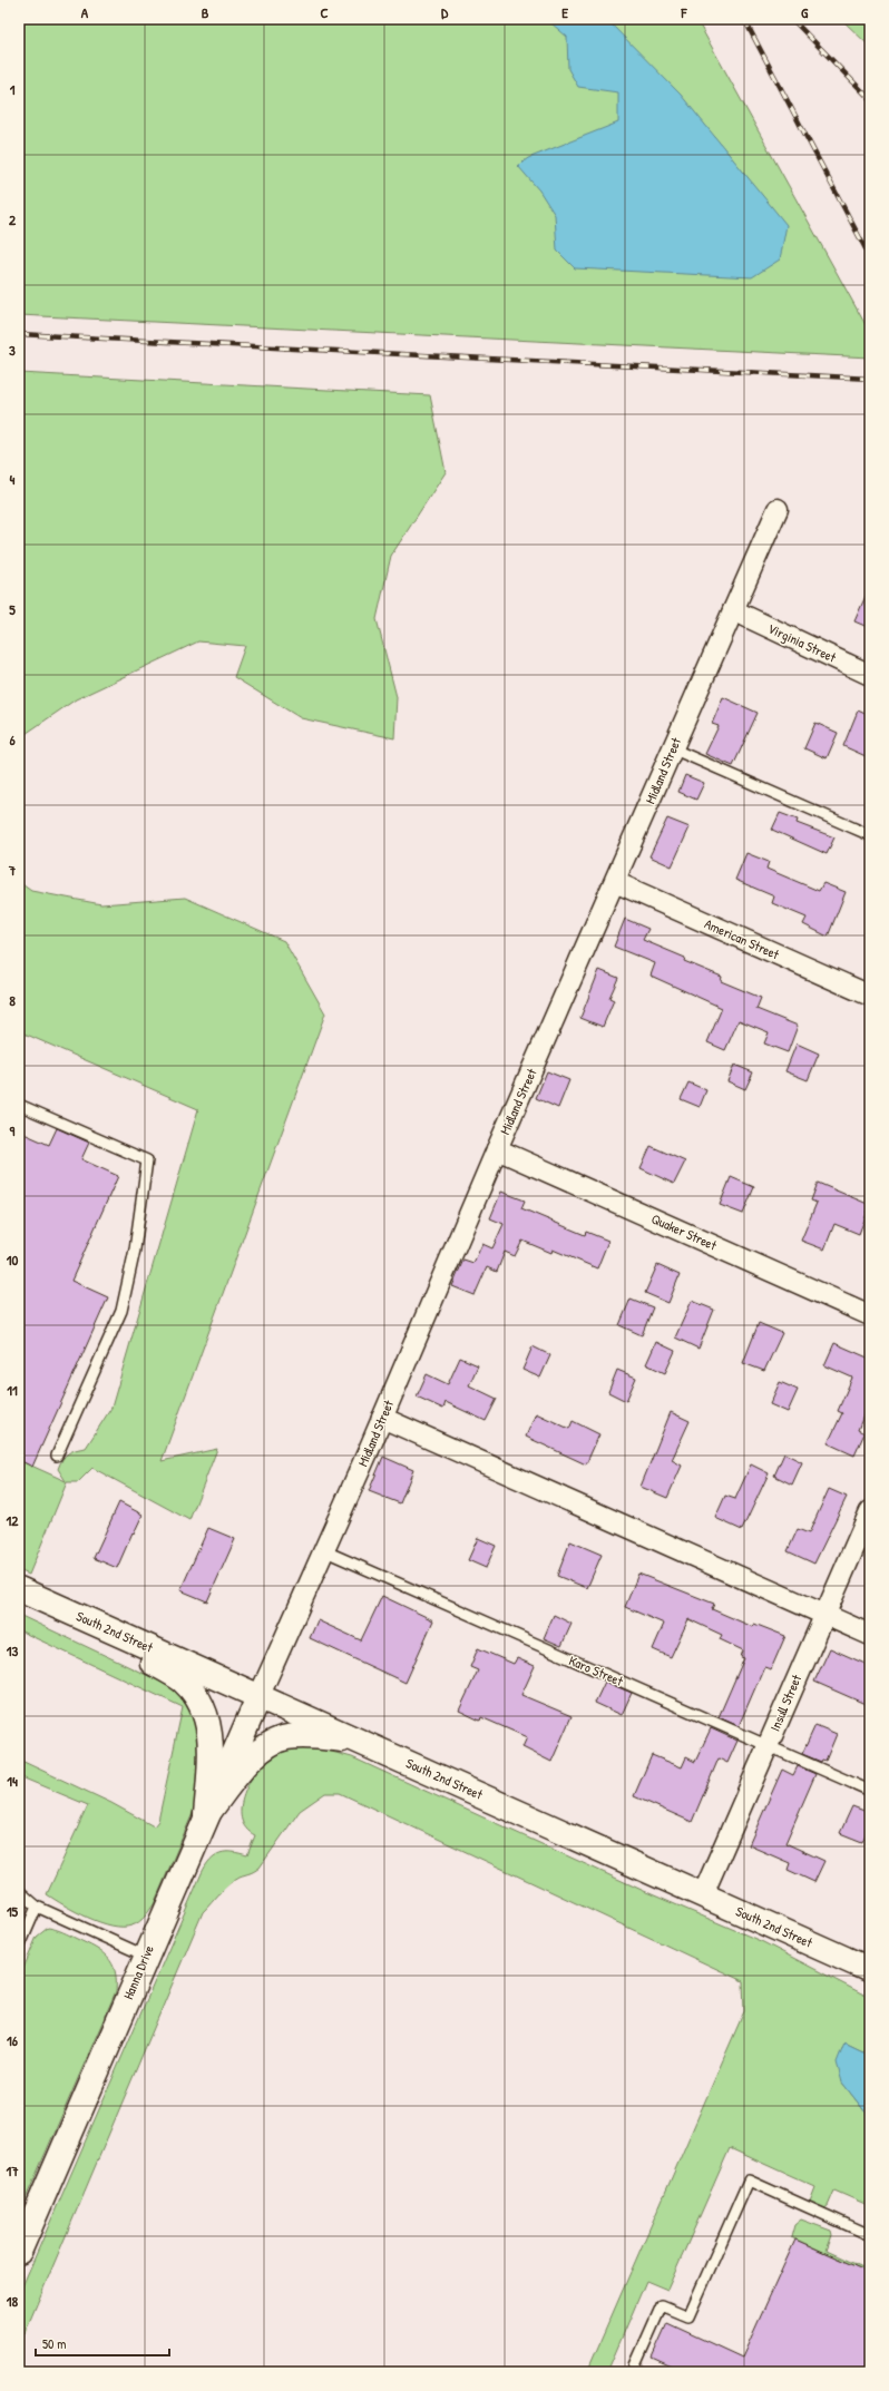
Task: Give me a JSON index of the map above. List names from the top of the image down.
{
  "streets": {
    "main road": ["South 2nd Street", "Hanna Drive"],
    "street": [
      "Virginia Street",
      "Midland Street",
      "American Street",
      "Quaker Street",
      "Insull Street"
    ],
    "lane": ["Karo Street"]
  },
  "crossings": [
    ["Virginia Street", "Midland Street"],
    ["Midland Street", "American Street"],
    ["Midland Street", "Quaker Street"],
    ["Midland Street", "South 2nd Street"],
    ["Midland Street", "Karo Street"],
    ["Midland Street", "Hanna Drive"],
    ["South 2nd Street", "Insull Street"],
    ["South 2nd Street", "Hanna Drive"],
    ["Karo Street", "Insull Street"]
  ],
  "scale_bar": "50 m",
  "grid": {
    "columns": [
      "A",
      "B",
      "C",
      "D",
      "E",
      "F",
      "G"
    ],
    "rows": [
      "1",
      "2",
      "3",
      "4",
      "5",
      "6",
      "7",
      "8",
      "9",
      "10",
      "11",
      "12",
      "13",
      "14",
      "15",
      "16",
      "17",
      "18"
    ]
  }
}
